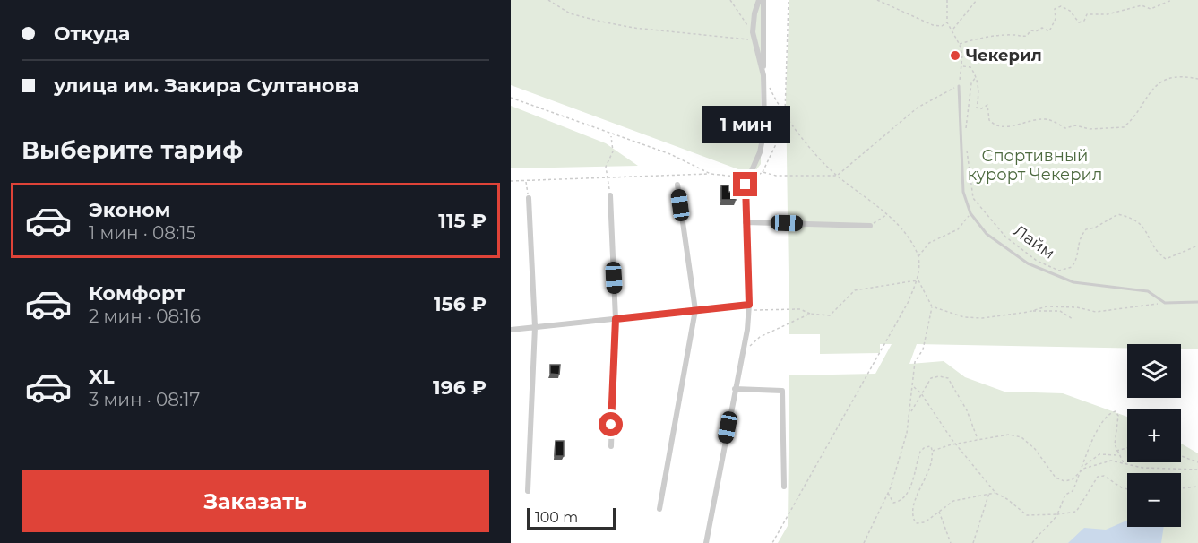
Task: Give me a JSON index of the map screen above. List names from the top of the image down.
{
  "streets": {
    "path": ["Лайм"]
  },
  "parks": ["Спортивный курорт Чекерил"],
  "places": ["Чекерил"],
  "scale_bar": "100 m",
  "page": {
    "banner": ["Откуда", "улица им. Закира Султанова"],
    "bubble": "1 мин",
    "heading": "Выберите тариф",
    "list": [
      {
        "name": "Эконом",
        "note": "1 мин · 08:15",
        "value": "115 ₽"
      },
      {
        "name": "Комфорт",
        "note": "2 мин · 08:16",
        "value": "156 ₽"
      },
      {
        "name": "XL",
        "note": "3 мин · 08:17",
        "value": "196 ₽"
      }
    ],
    "map_buttons": ["+", "−"],
    "buttons": "Заказать",
    "scale": "100 m"
  }
}
